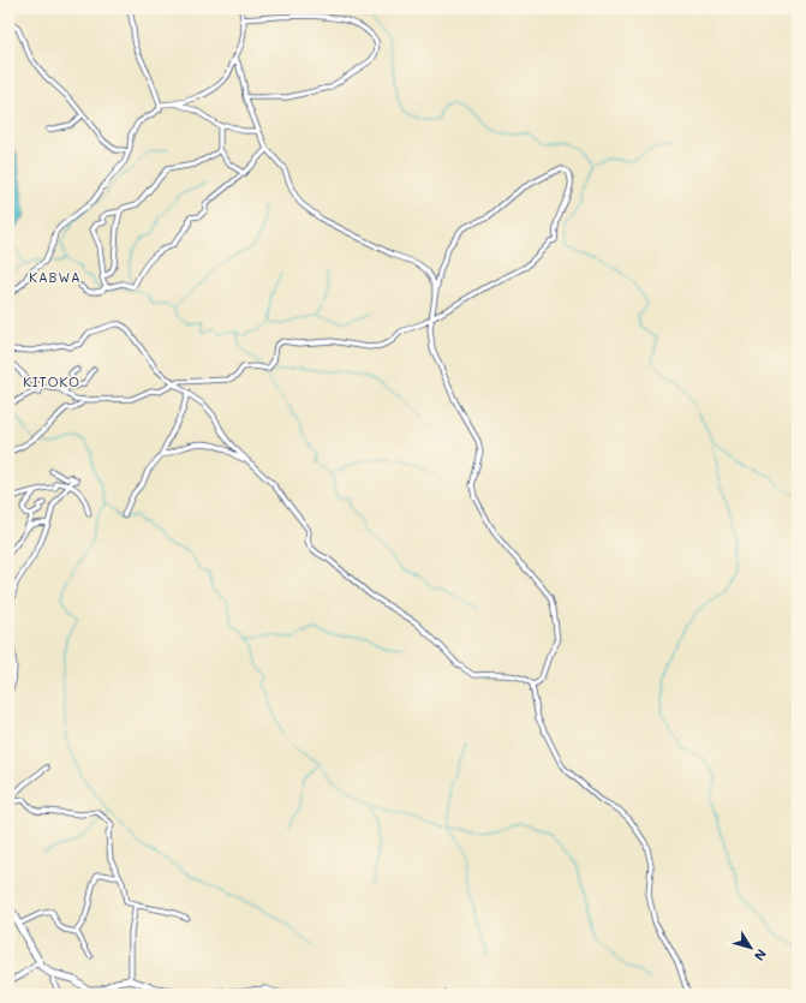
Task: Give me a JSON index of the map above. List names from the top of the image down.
{
  "districts": ["KABWA", "KITOKO"],
  "north": "bottom right"
}
